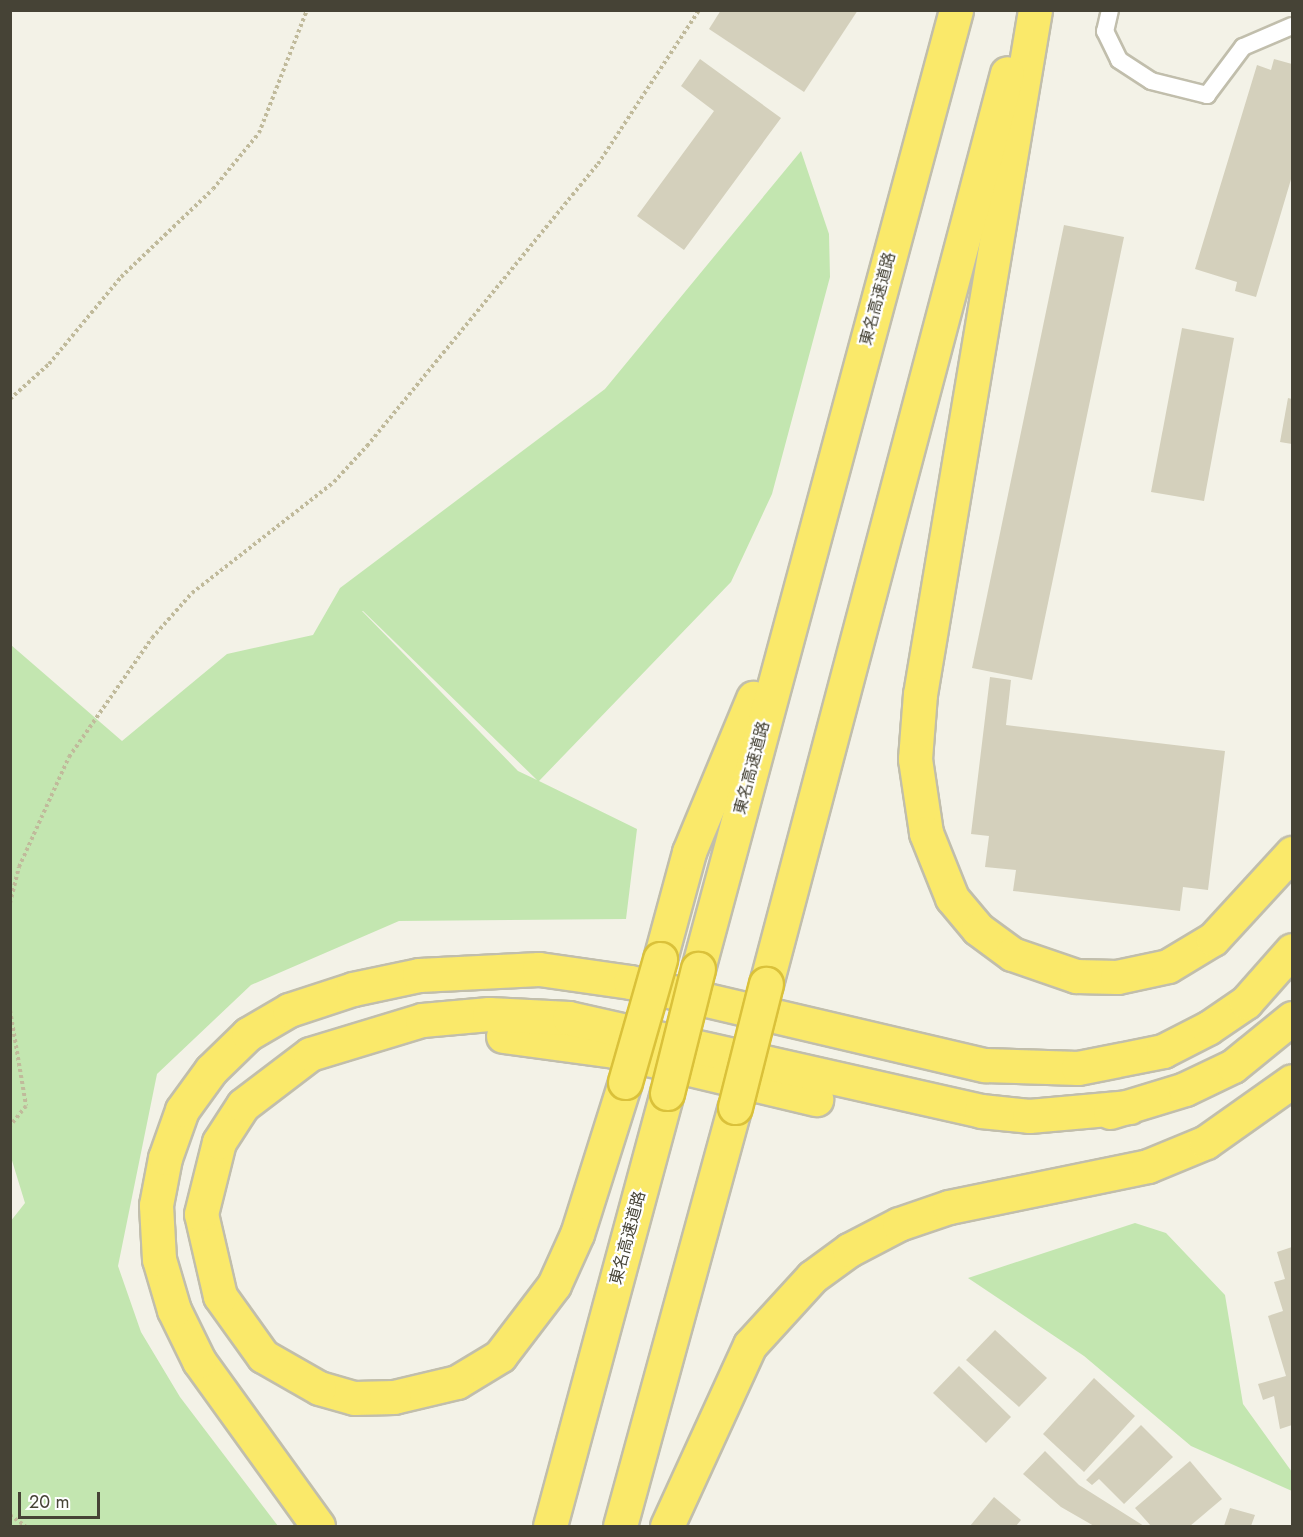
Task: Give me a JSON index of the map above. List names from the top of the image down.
{
  "streets": {
    "highway": ["東名高速道路"]
  },
  "scale_bar": "20 m"
}
